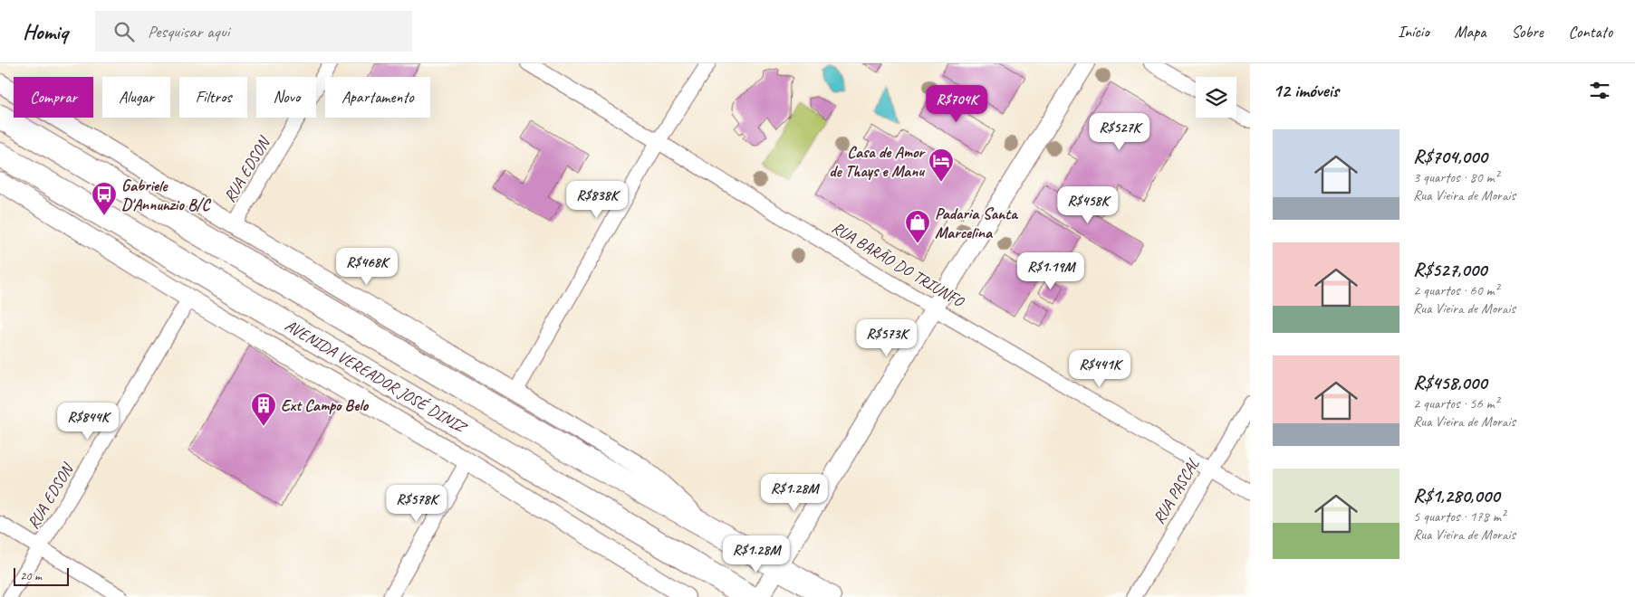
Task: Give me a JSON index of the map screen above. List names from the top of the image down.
{
  "streets": {
    "main road": ["AVENIDA VEREADOR JOSÉ DINIZ"],
    "street": ["RUA EDSON", "RUA BARÃO DO TRIUNFO", "RUA PASCAL"]
  },
  "crossings": [
    ["RUA EDSON", "AVENIDA VEREADOR JOSÉ DINIZ"],
    ["RUA BARÃO DO TRIUNFO", "RUA PASCAL"]
  ],
  "places": {
    "hotel": ["Casa de Amor de Thays e Manu"],
    "bus stop": ["Gabriele D'Annunzio B/C"],
    "shop": ["Padaria Santa Marcelina"],
    "building": ["Ext Campo Belo"]
  },
  "scale_bar": "20 m",
  "page": {
    "header": "Homiq",
    "search": "Pesquisar aqui",
    "nav": [
      "Início",
      "Mapa",
      "Sobre",
      "Contato"
    ],
    "heading": "12 imóveis",
    "chip": [
      "Comprar",
      "Alugar",
      "Filtros",
      "Novo",
      "Apartamento"
    ],
    "price": [
      "R$704K",
      "R$527K",
      "R$838K",
      "R$458K",
      "R$468K",
      "R$1.19M",
      "R$573K",
      "R$441K",
      "R$844K",
      "R$1.28M",
      "R$578K",
      "R$1.28M"
    ],
    "list": [
      {
        "name": "R$704,000",
        "note": "3 quartos · 80 m² · Rua Vieira de Morais"
      },
      {
        "name": "R$527,000",
        "note": "2 quartos · 60 m² · Rua Vieira de Morais"
      },
      {
        "name": "R$458,000",
        "note": "2 quartos · 56 m² · Rua Vieira de Morais"
      },
      {
        "name": "R$1,280,000",
        "note": "5 quartos · 178 m² · Rua Vieira de Morais"
      }
    ],
    "scale": "20 m"
  }
}
